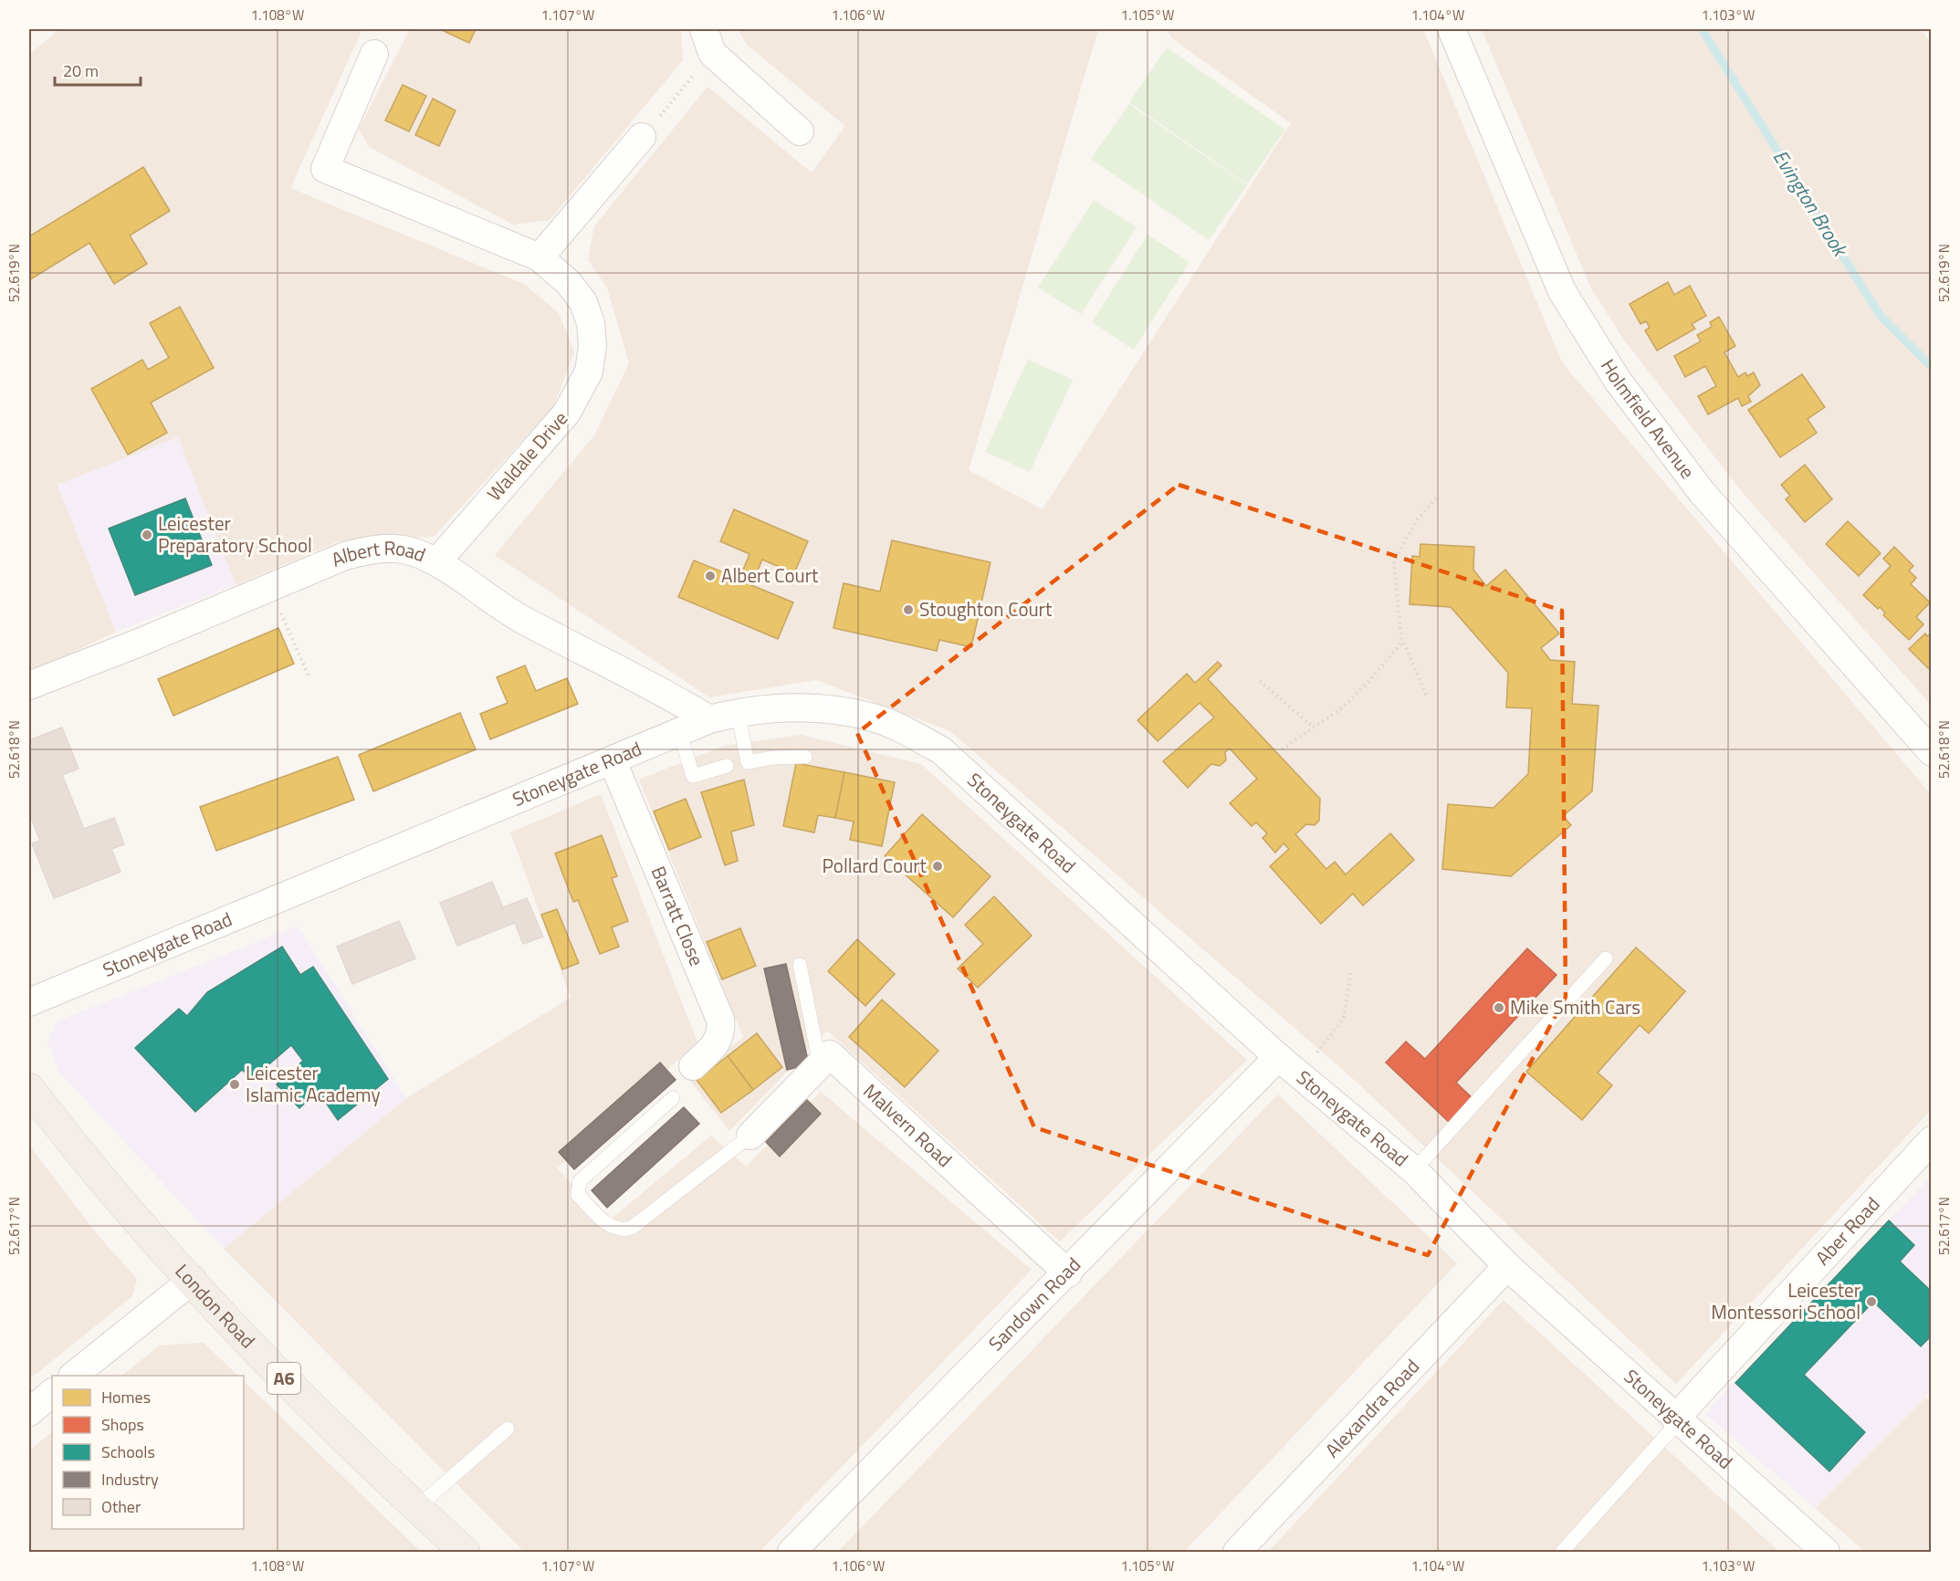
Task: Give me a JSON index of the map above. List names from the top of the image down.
{
  "streets": {
    "main road": ["London Road", "A6"],
    "street": [
      "Holmfield Avenue",
      "Waldale Drive",
      "Albert Road",
      "Stoneygate Road",
      "Barratt Close",
      "Malvern Road",
      "Aber Road",
      "Sandown Road",
      "Alexandra Road"
    ]
  },
  "crossings": [
    ["Waldale Drive", "Albert Road"],
    ["Albert Road", "Stoneygate Road"],
    ["Stoneygate Road", "Barratt Close"],
    ["Stoneygate Road", "Aber Road"],
    ["Stoneygate Road", "Sandown Road"],
    ["Stoneygate Road", "Alexandra Road"],
    ["Malvern Road", "Sandown Road"]
  ],
  "water": ["Evington Brook"],
  "places": [
    "Leicester Preparatory School",
    "Albert Court",
    "Stoughton Court",
    "Pollard Court",
    "Mike Smith Cars",
    "Leicester Islamic Academy",
    "Leicester Montessori School"
  ],
  "legend": [
    "Homes",
    "Shops",
    "Schools",
    "Industry",
    "Other"
  ],
  "scale_bar": "20 m",
  "coordinates": [
    "1.108°W",
    "1.107°W",
    "1.106°W",
    "1.105°W",
    "1.104°W",
    "1.103°W",
    "52.619°N",
    "52.618°N",
    "52.617°N"
  ]
}
